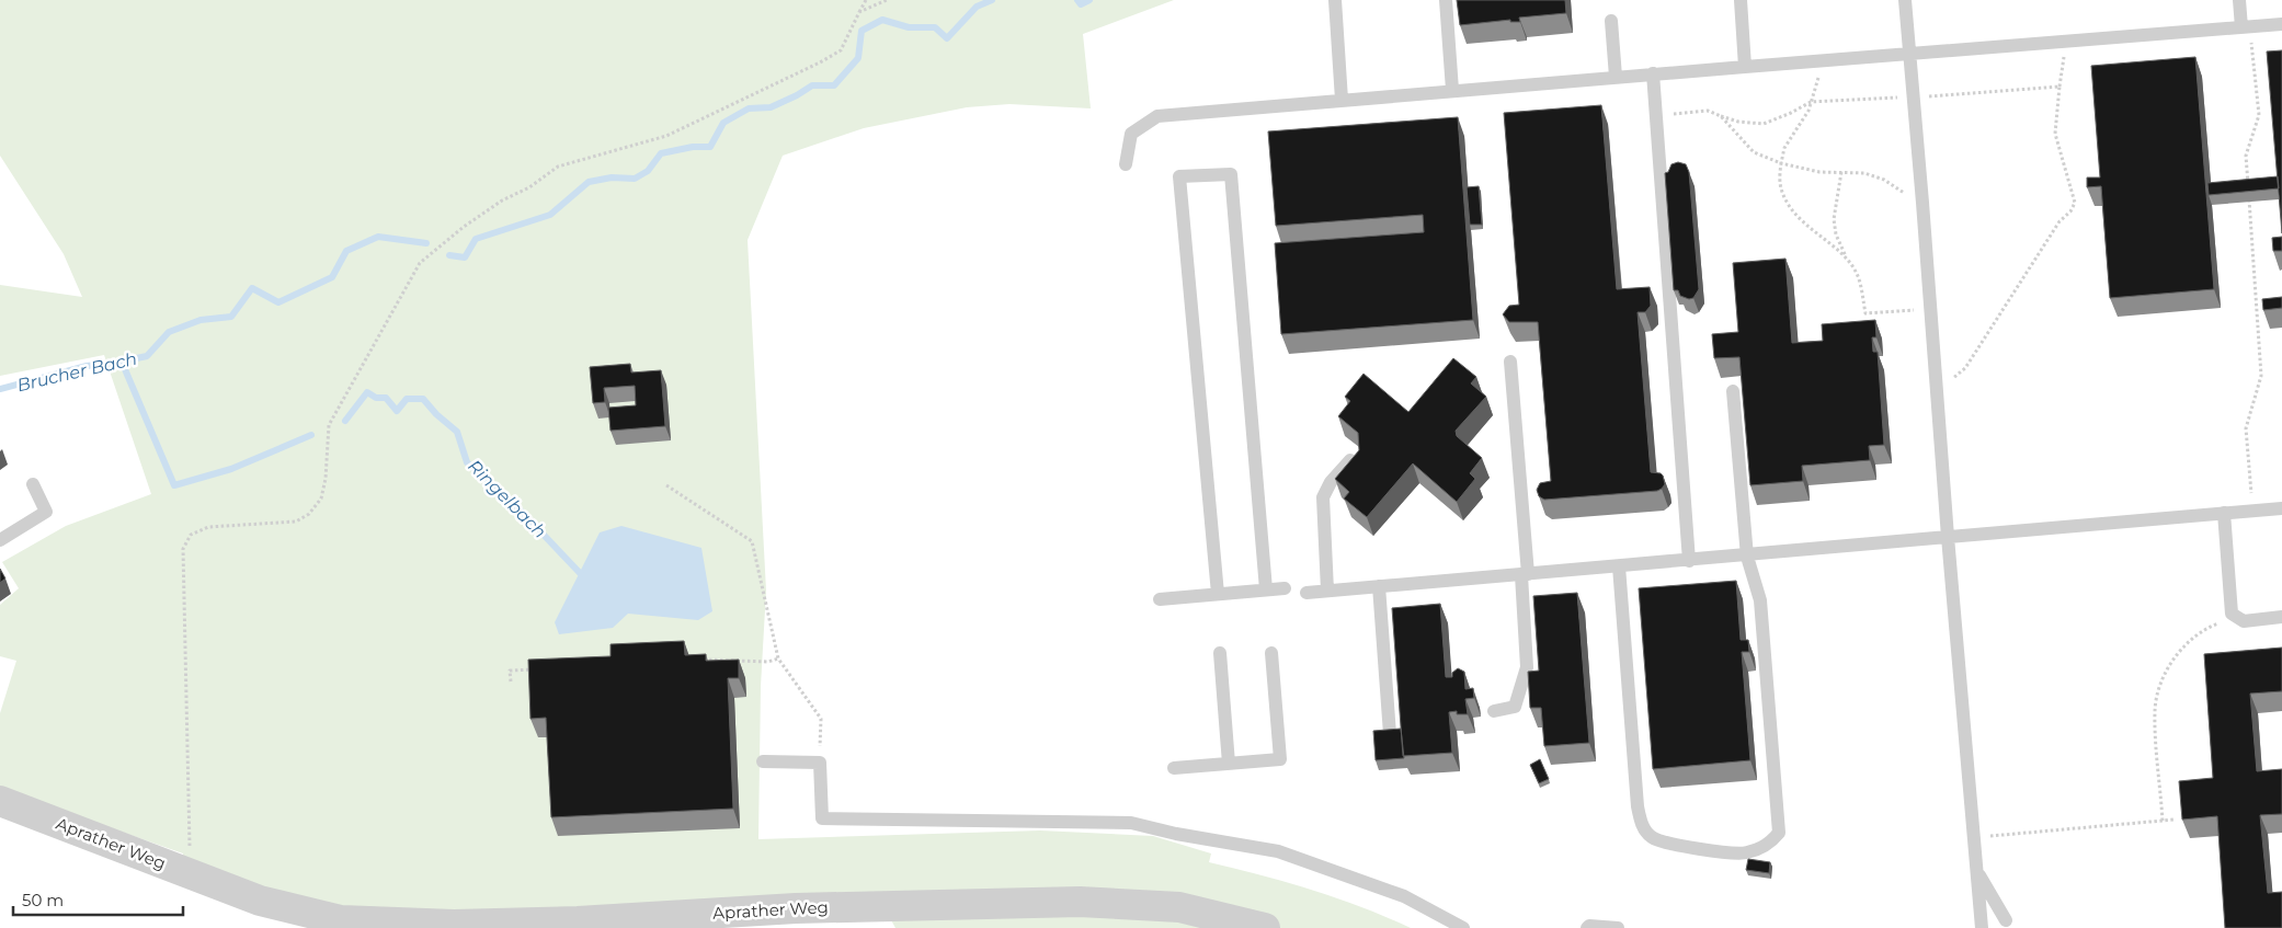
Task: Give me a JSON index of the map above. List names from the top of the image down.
{
  "streets": {
    "street": ["Aprather Weg"]
  },
  "water": ["Brucher Bach", "Ringelbach"],
  "scale_bar": "50 m"
}
